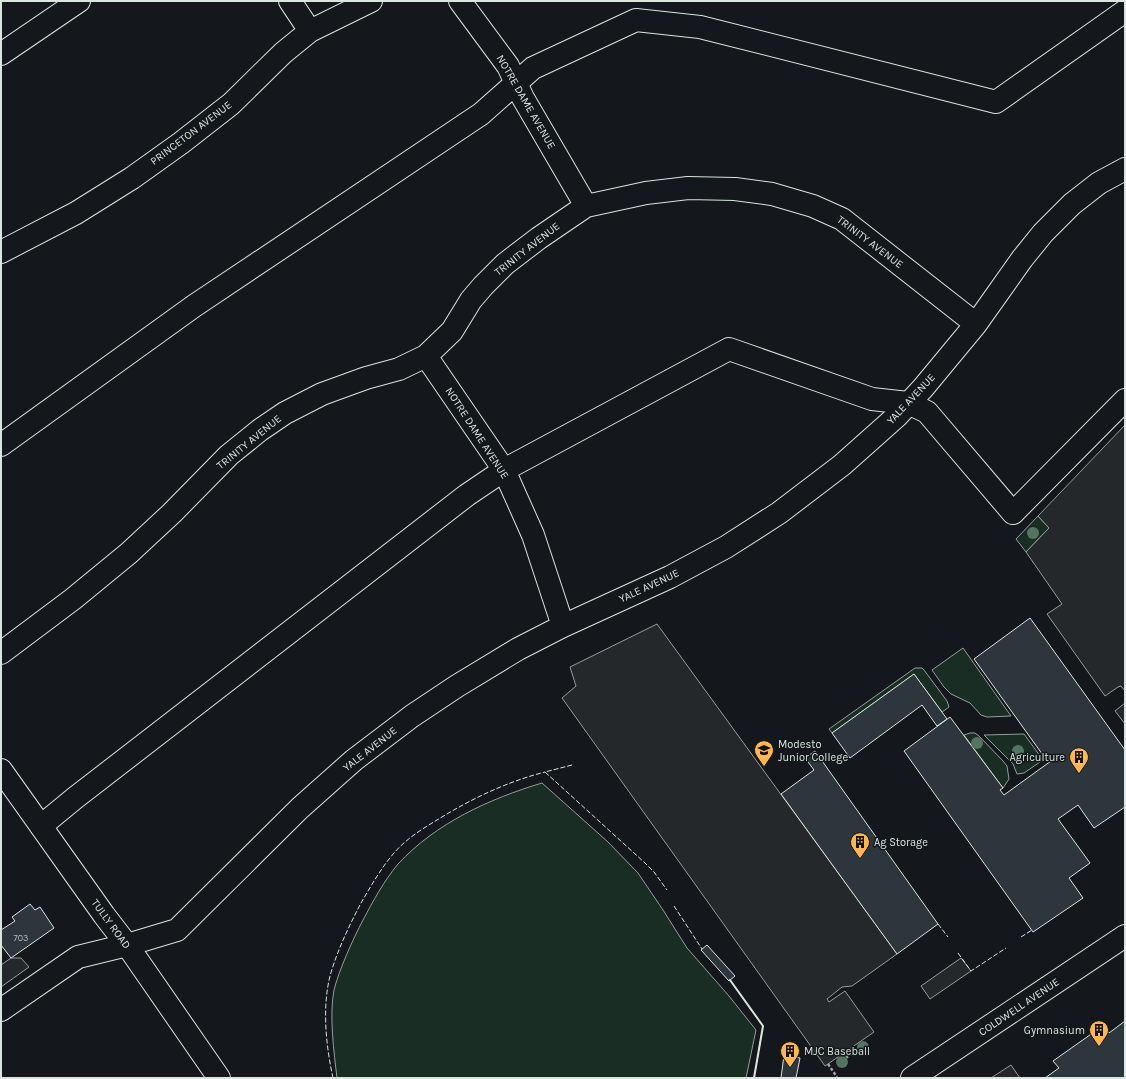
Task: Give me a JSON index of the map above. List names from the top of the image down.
{
  "streets": {
    "street": [
      "NOTRE DAME AVENUE",
      "PRINCETON AVENUE",
      "TRINITY AVENUE",
      "YALE AVENUE",
      "TULLY ROAD",
      "COLDWELL AVENUE"
    ]
  },
  "crossings": [
    ["NOTRE DAME AVENUE", "TRINITY AVENUE"],
    ["NOTRE DAME AVENUE", "YALE AVENUE"],
    ["TRINITY AVENUE", "YALE AVENUE"],
    ["YALE AVENUE", "TULLY ROAD"]
  ],
  "places": {
    "school or university": ["Modesto Junior College"],
    "building": [
      "Agriculture",
      "Ag Storage",
      "Gymnasium",
      "MJC Baseball"
    ]
  },
  "house_numbers": ["703"]
}
